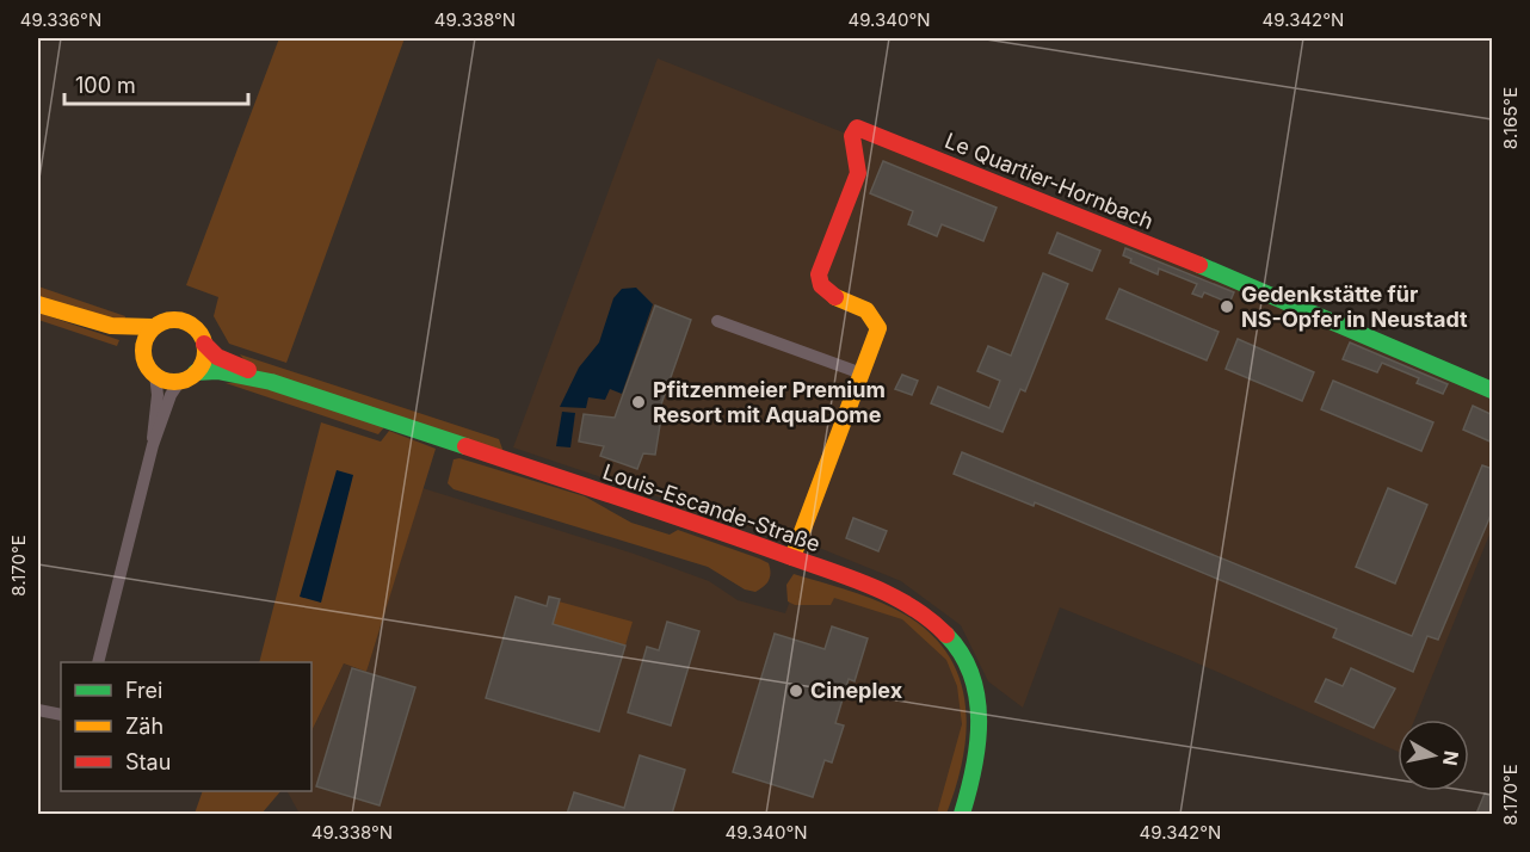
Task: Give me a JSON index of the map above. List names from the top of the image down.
{
  "streets": {
    "street": ["Le Quartier-Hornbach", "Louis-Escande-Straße"]
  },
  "crossings": [
    ["Le Quartier-Hornbach", "Louis-Escande-Straße"]
  ],
  "places": ["Gedenkstätte für NS-Opfer in Neustadt", "Pfitzenmeier Premium Resort mit AquaDome", "Cineplex"],
  "legend": ["Frei", "Zäh", "Stau"],
  "scale_bar": "100 m",
  "north": "right",
  "coordinates": [
    "49.336°N",
    "49.338°N",
    "49.340°N",
    "49.342°N",
    "8.165°E",
    "8.170°E"
  ]
}
